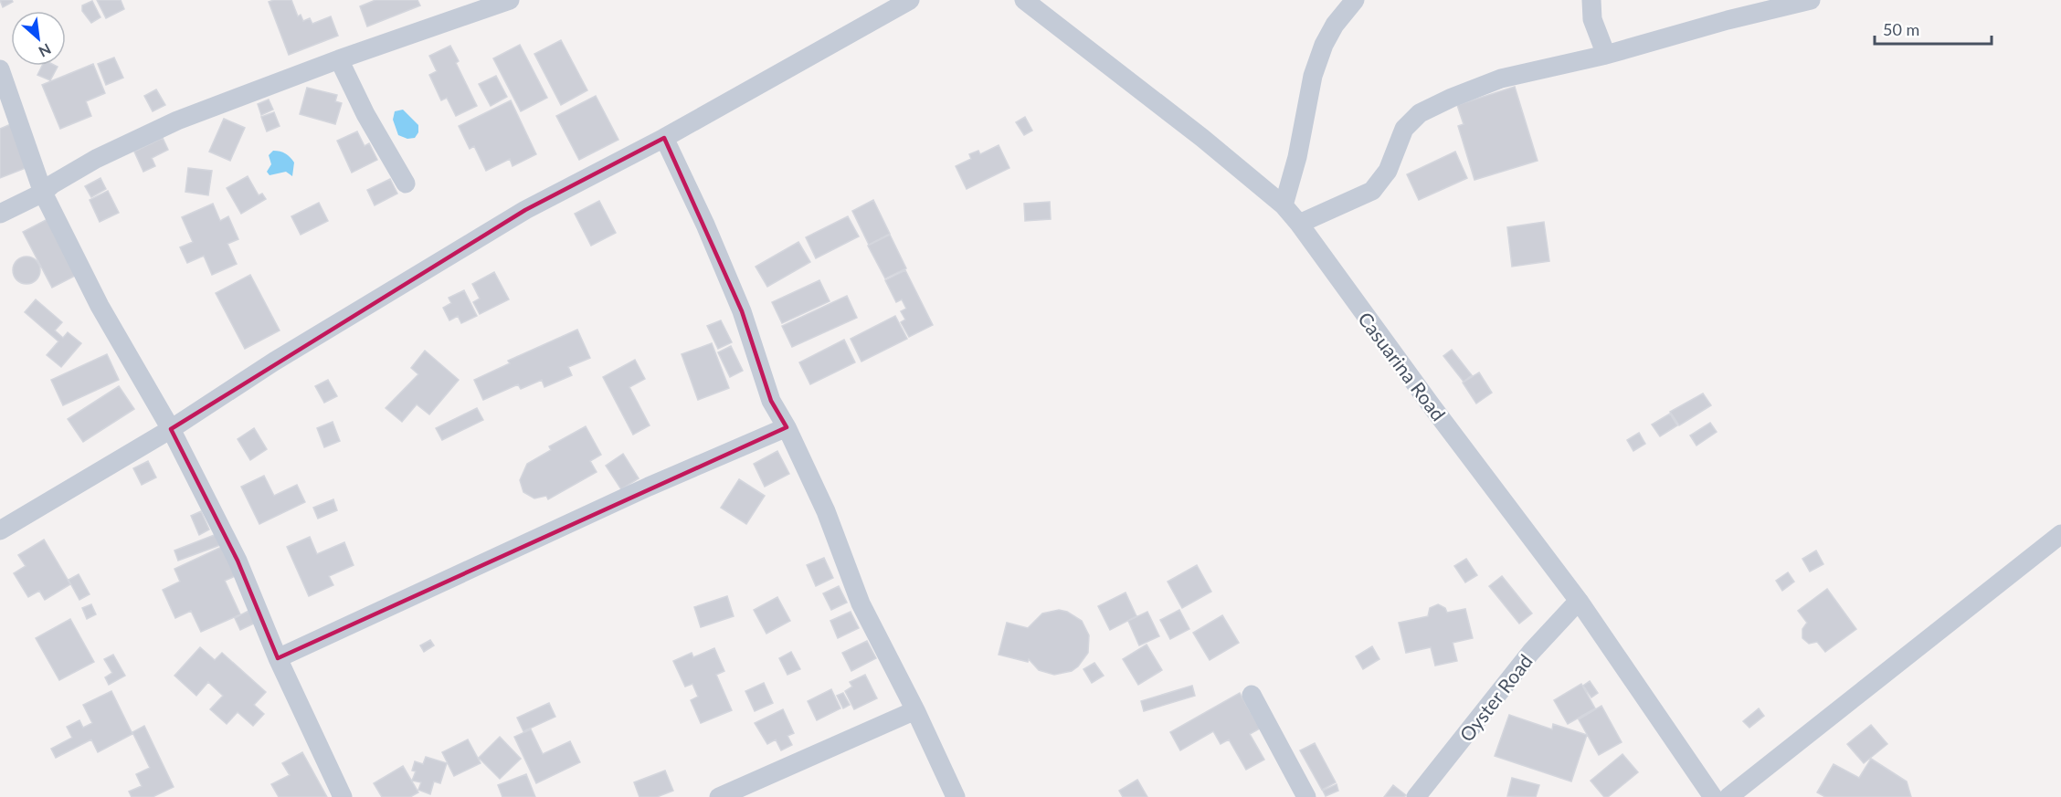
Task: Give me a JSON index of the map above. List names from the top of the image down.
{
  "streets": {
    "street": ["Casuarina Road", "Oyster Road"]
  },
  "crossings": [
    ["Casuarina Road", "Oyster Road"]
  ],
  "scale_bar": "50 m",
  "north": "bottom right"
}
